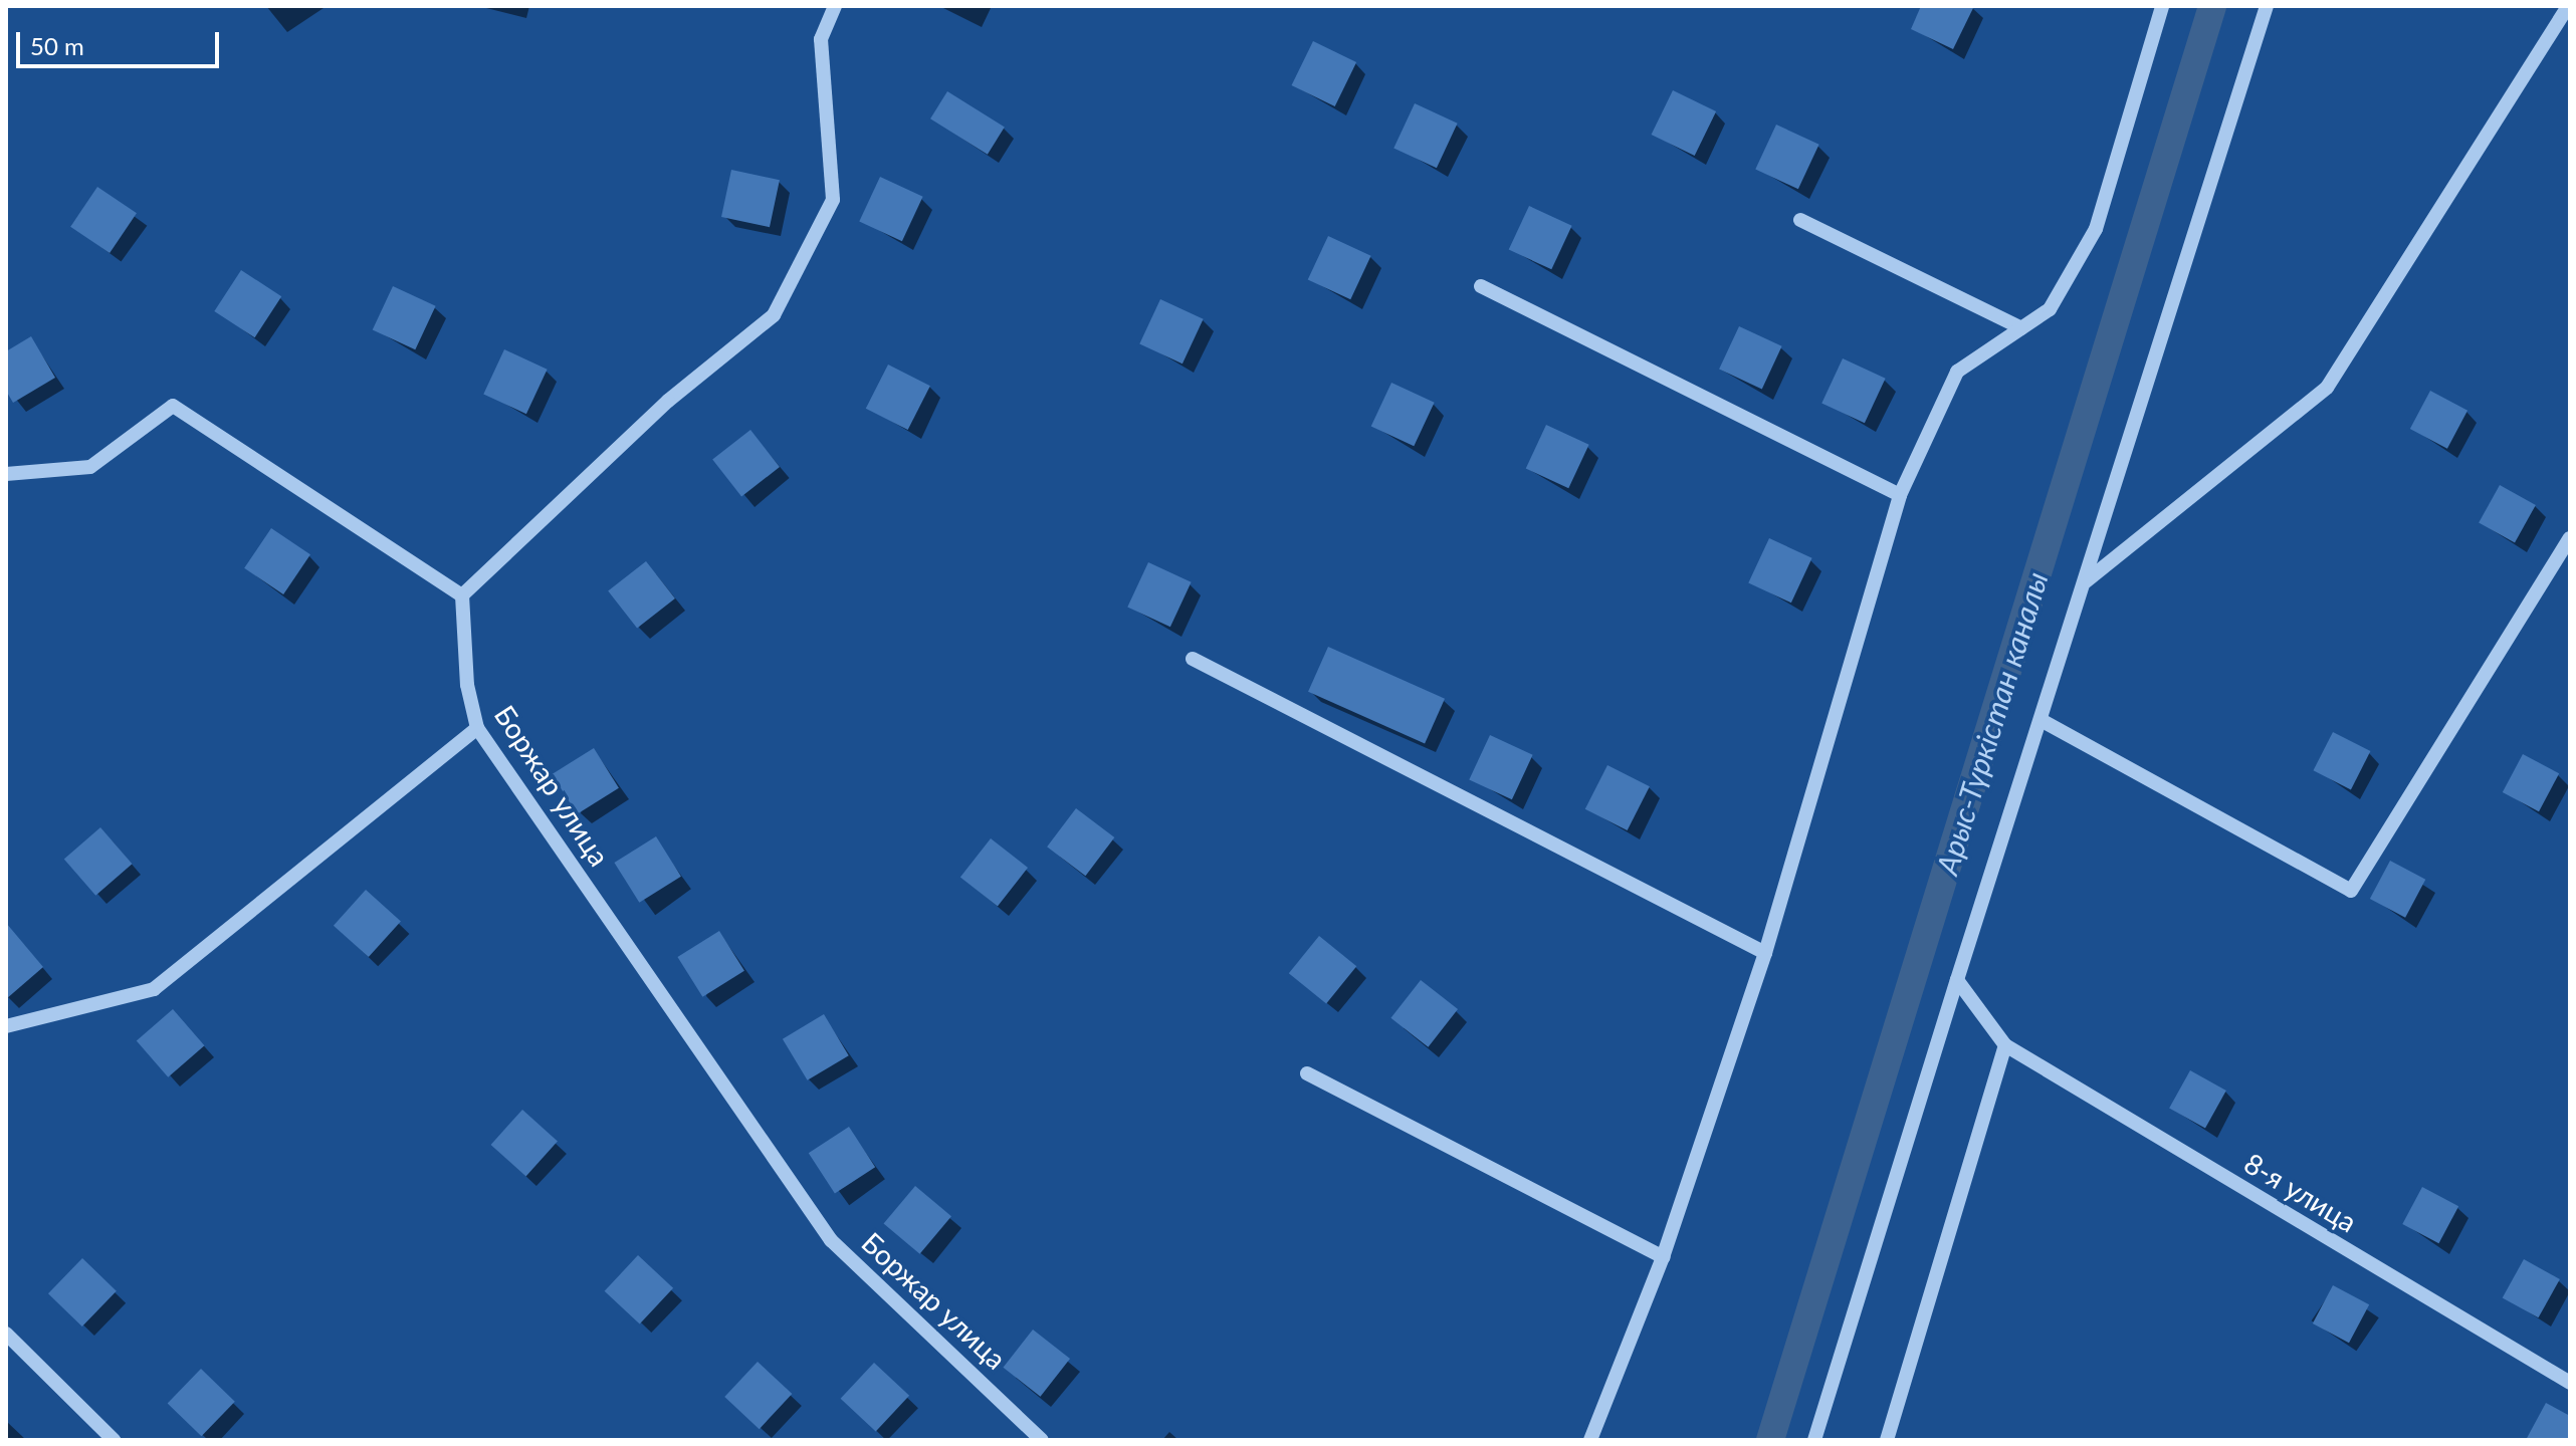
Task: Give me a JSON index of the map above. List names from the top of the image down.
{
  "streets": {
    "street": ["Боржар улица", "8-я улица"]
  },
  "water": ["Арыс-Түркістан каналы"],
  "scale_bar": "50 m"
}
